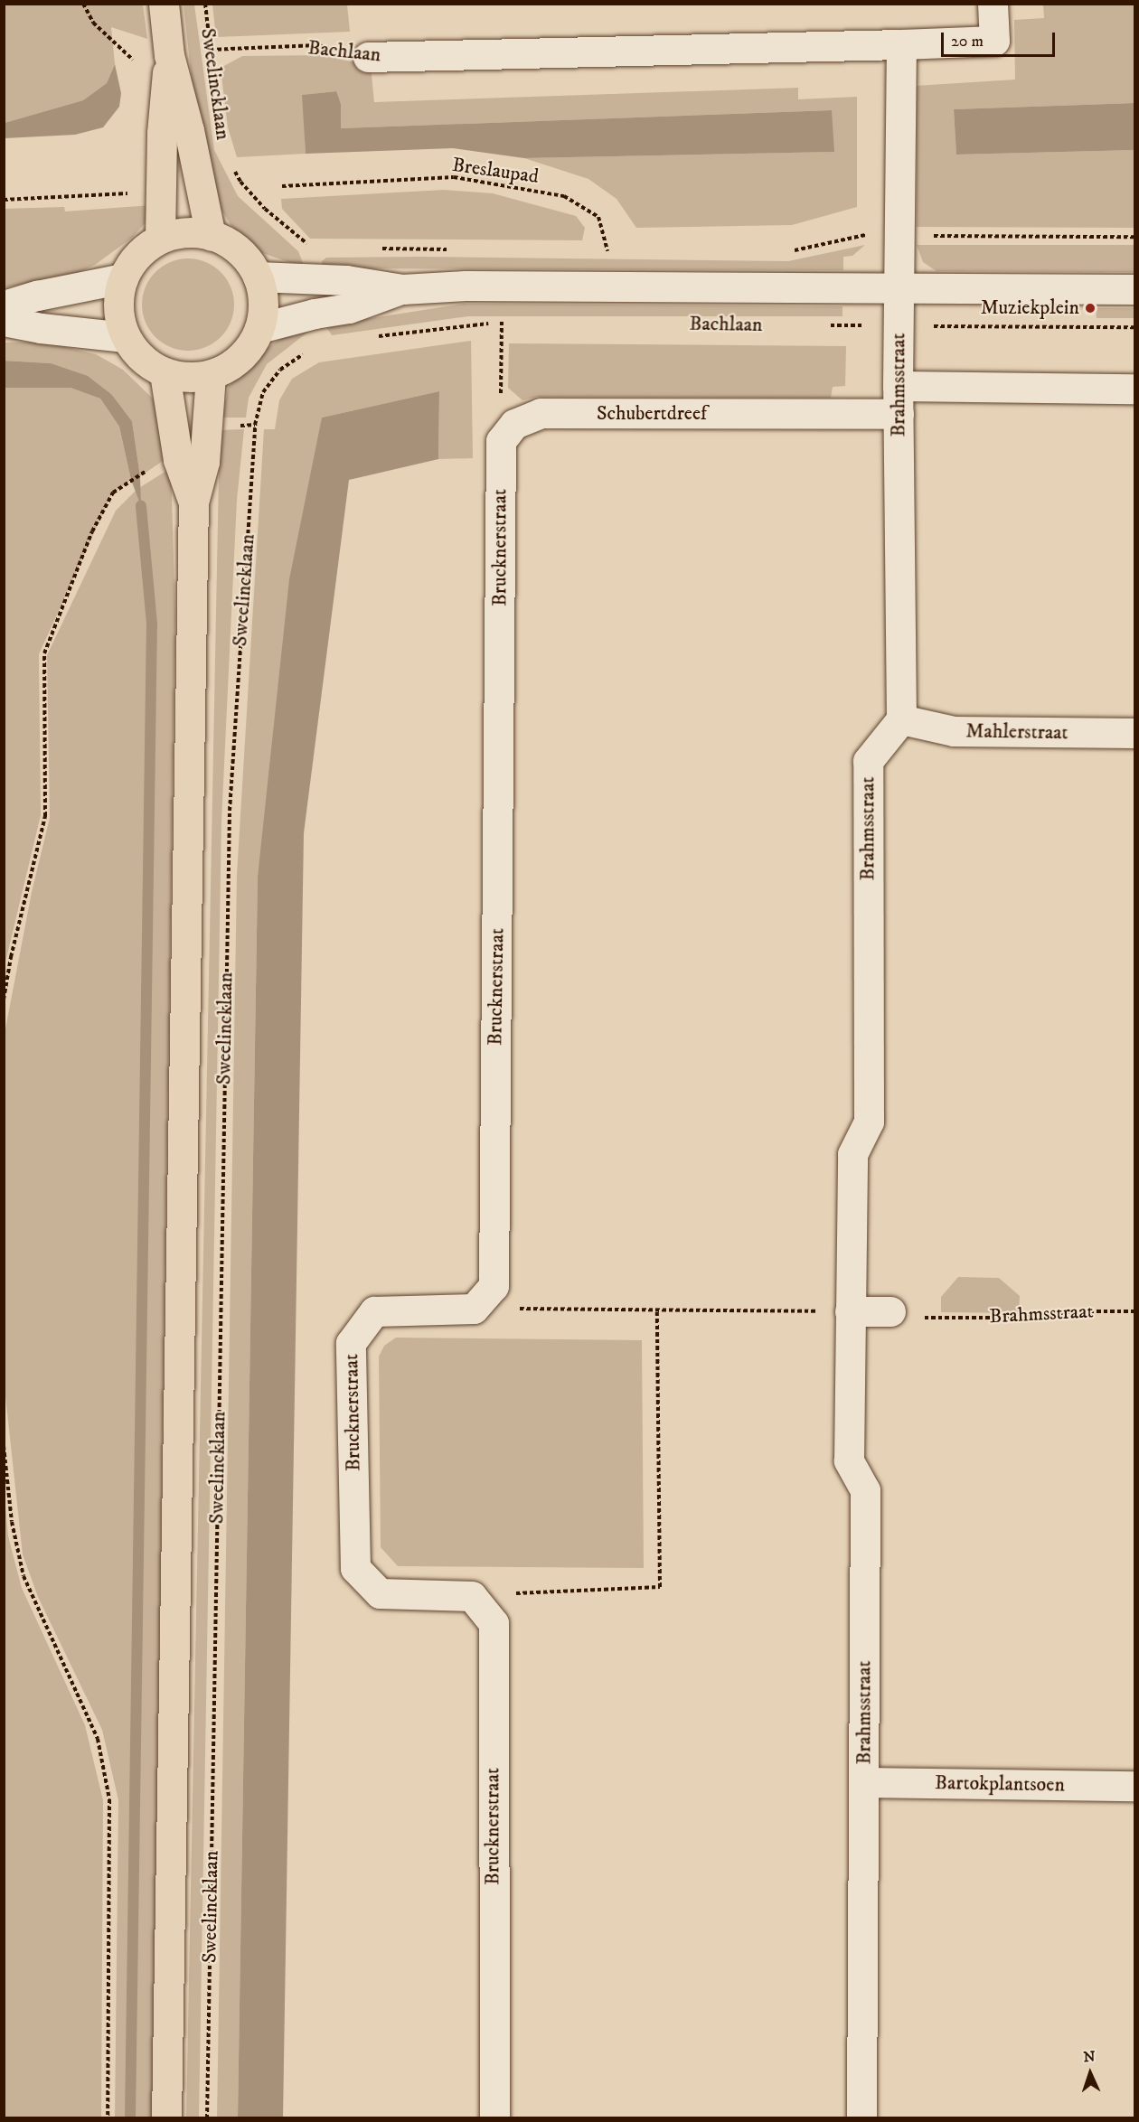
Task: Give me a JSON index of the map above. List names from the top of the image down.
{
  "streets": {
    "main road": ["Sweelincklaan"],
    "street": [
      "Bachlaan",
      "Brahmsstraat",
      "Schubertdreef",
      "Brucknerstraat",
      "Mahlerstraat",
      "Bartokplantsoen"
    ],
    "path": ["Breslaupad"]
  },
  "crossings": [
    ["Bachlaan", "Sweelincklaan"],
    ["Bachlaan", "Brahmsstraat"],
    ["Brahmsstraat", "Schubertdreef"],
    ["Brahmsstraat", "Mahlerstraat"],
    ["Brahmsstraat", "Bartokplantsoen"],
    ["Schubertdreef", "Brucknerstraat"]
  ],
  "places": ["Muziekplein"],
  "scale_bar": "20 m",
  "north": "top"
}
